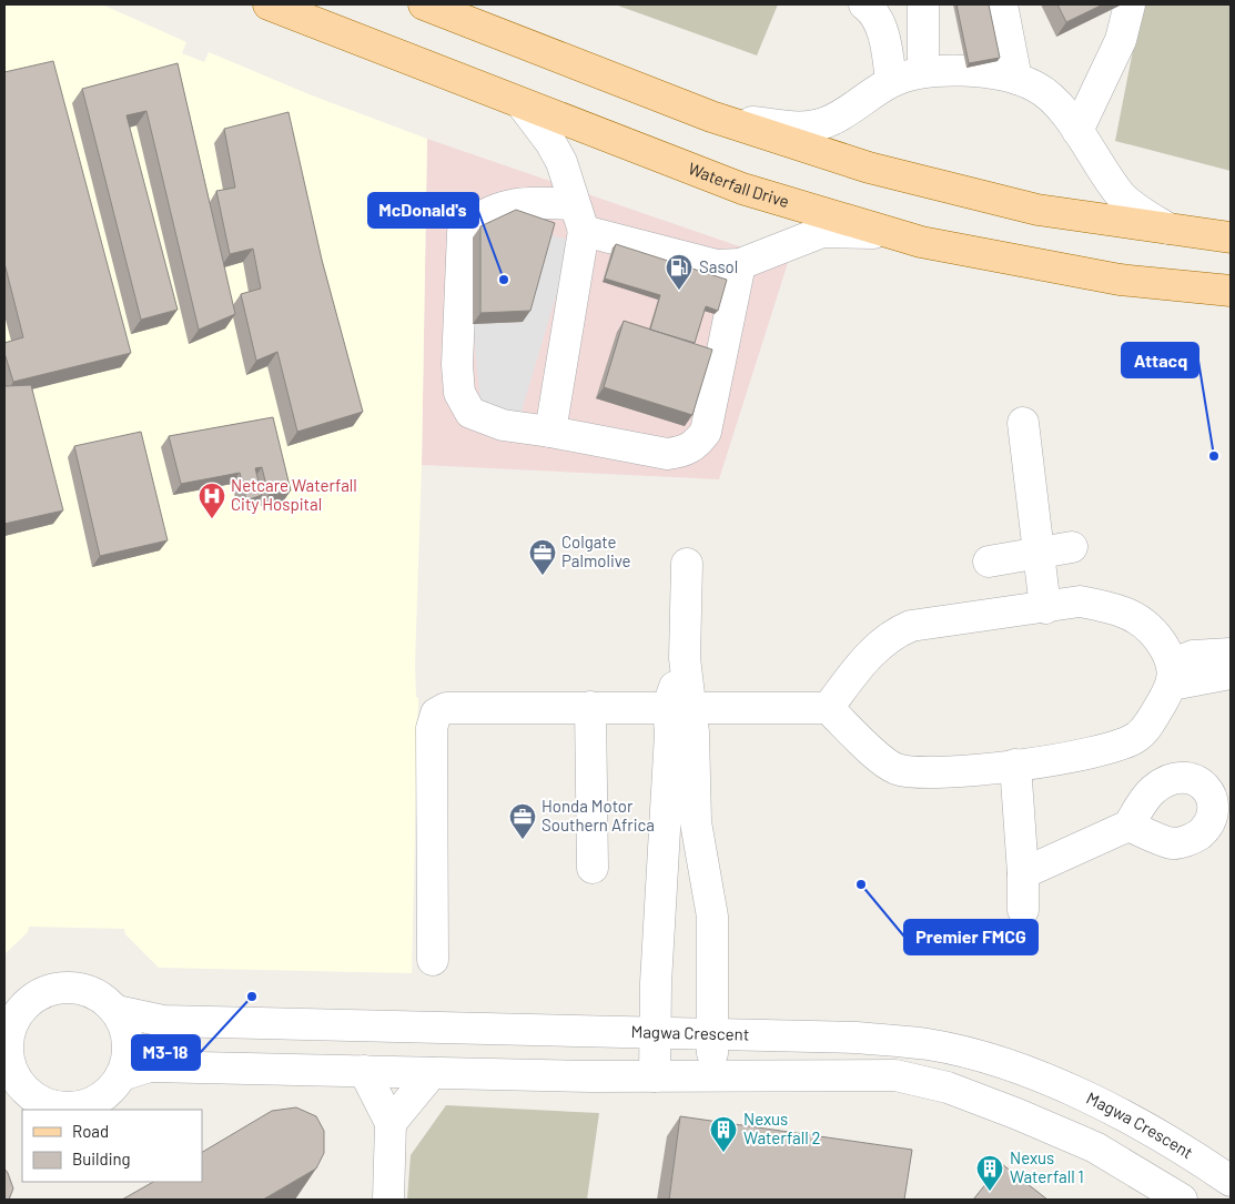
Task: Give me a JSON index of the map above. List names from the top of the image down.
{
  "streets": {
    "main road": ["Waterfall Drive"],
    "street": ["Magwa Crescent"]
  },
  "places": {
    "other": [
      "McDonald's",
      "Attacq",
      "Premier FMCG",
      "M3-18"
    ],
    "fuel station": ["Sasol"],
    "hospital": ["Netcare Waterfall City Hospital"],
    "office": ["Colgate Palmolive", "Honda Motor Southern Africa"],
    "building": ["Nexus Waterfall 2", "Nexus Waterfall 1"]
  },
  "legend": ["Road", "Building"]
}
